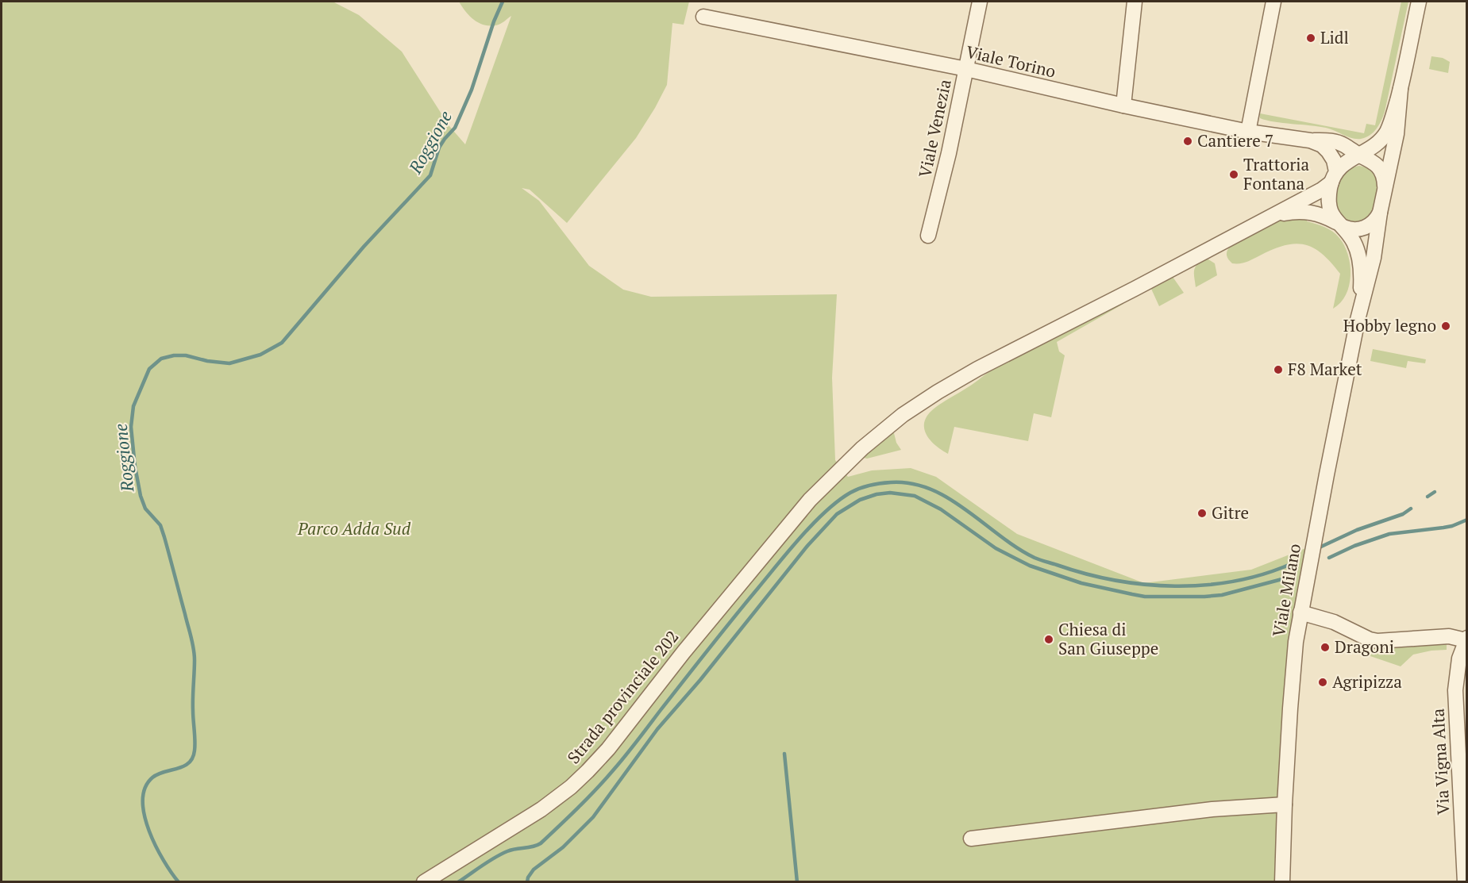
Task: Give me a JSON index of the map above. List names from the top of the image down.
{
  "streets": {
    "street": [
      "Viale Torino",
      "Viale Venezia",
      "Viale Milano",
      "Strada provinciale 202",
      "Via Vigna Alta"
    ]
  },
  "crossings": [
    ["Viale Torino", "Viale Venezia"],
    ["Viale Torino", "Viale Milano"]
  ],
  "water": ["Roggione"],
  "parks": ["Parco Adda Sud"],
  "places": [
    "Lidl",
    "Cantiere 7",
    "Trattoria Fontana",
    "Hobby legno",
    "F8 Market",
    "Gitre",
    "Chiesa di San Giuseppe",
    "Dragoni",
    "Agripizza"
  ]
}
